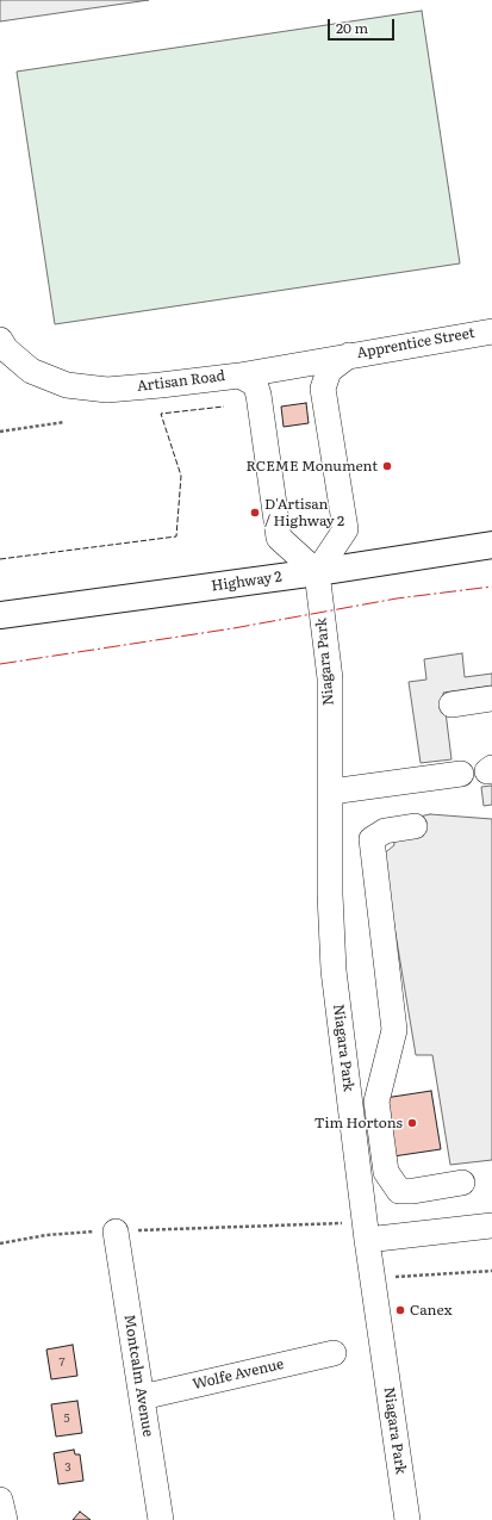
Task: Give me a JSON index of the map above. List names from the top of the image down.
{
  "streets": {
    "main road": ["Highway 2"],
    "street": [
      "Apprentice Street",
      "Artisan Road",
      "Niagara Park",
      "Wolfe Avenue",
      "Montcalm Avenue"
    ]
  },
  "crossings": [
    ["Apprentice Street", "Artisan Road"],
    ["Apprentice Street", "Highway 2"],
    ["Apprentice Street", "Niagara Park"],
    ["Artisan Road", "Highway 2"],
    ["Artisan Road", "Niagara Park"],
    ["Highway 2", "Niagara Park"],
    ["Wolfe Avenue", "Montcalm Avenue"]
  ],
  "places": [
    "RCEME Monument",
    "D'Artisan / Highway 2",
    "Tim Hortons",
    "Canex"
  ],
  "house_numbers": ["7", "5", "3"],
  "scale_bar": "20 m"
}
